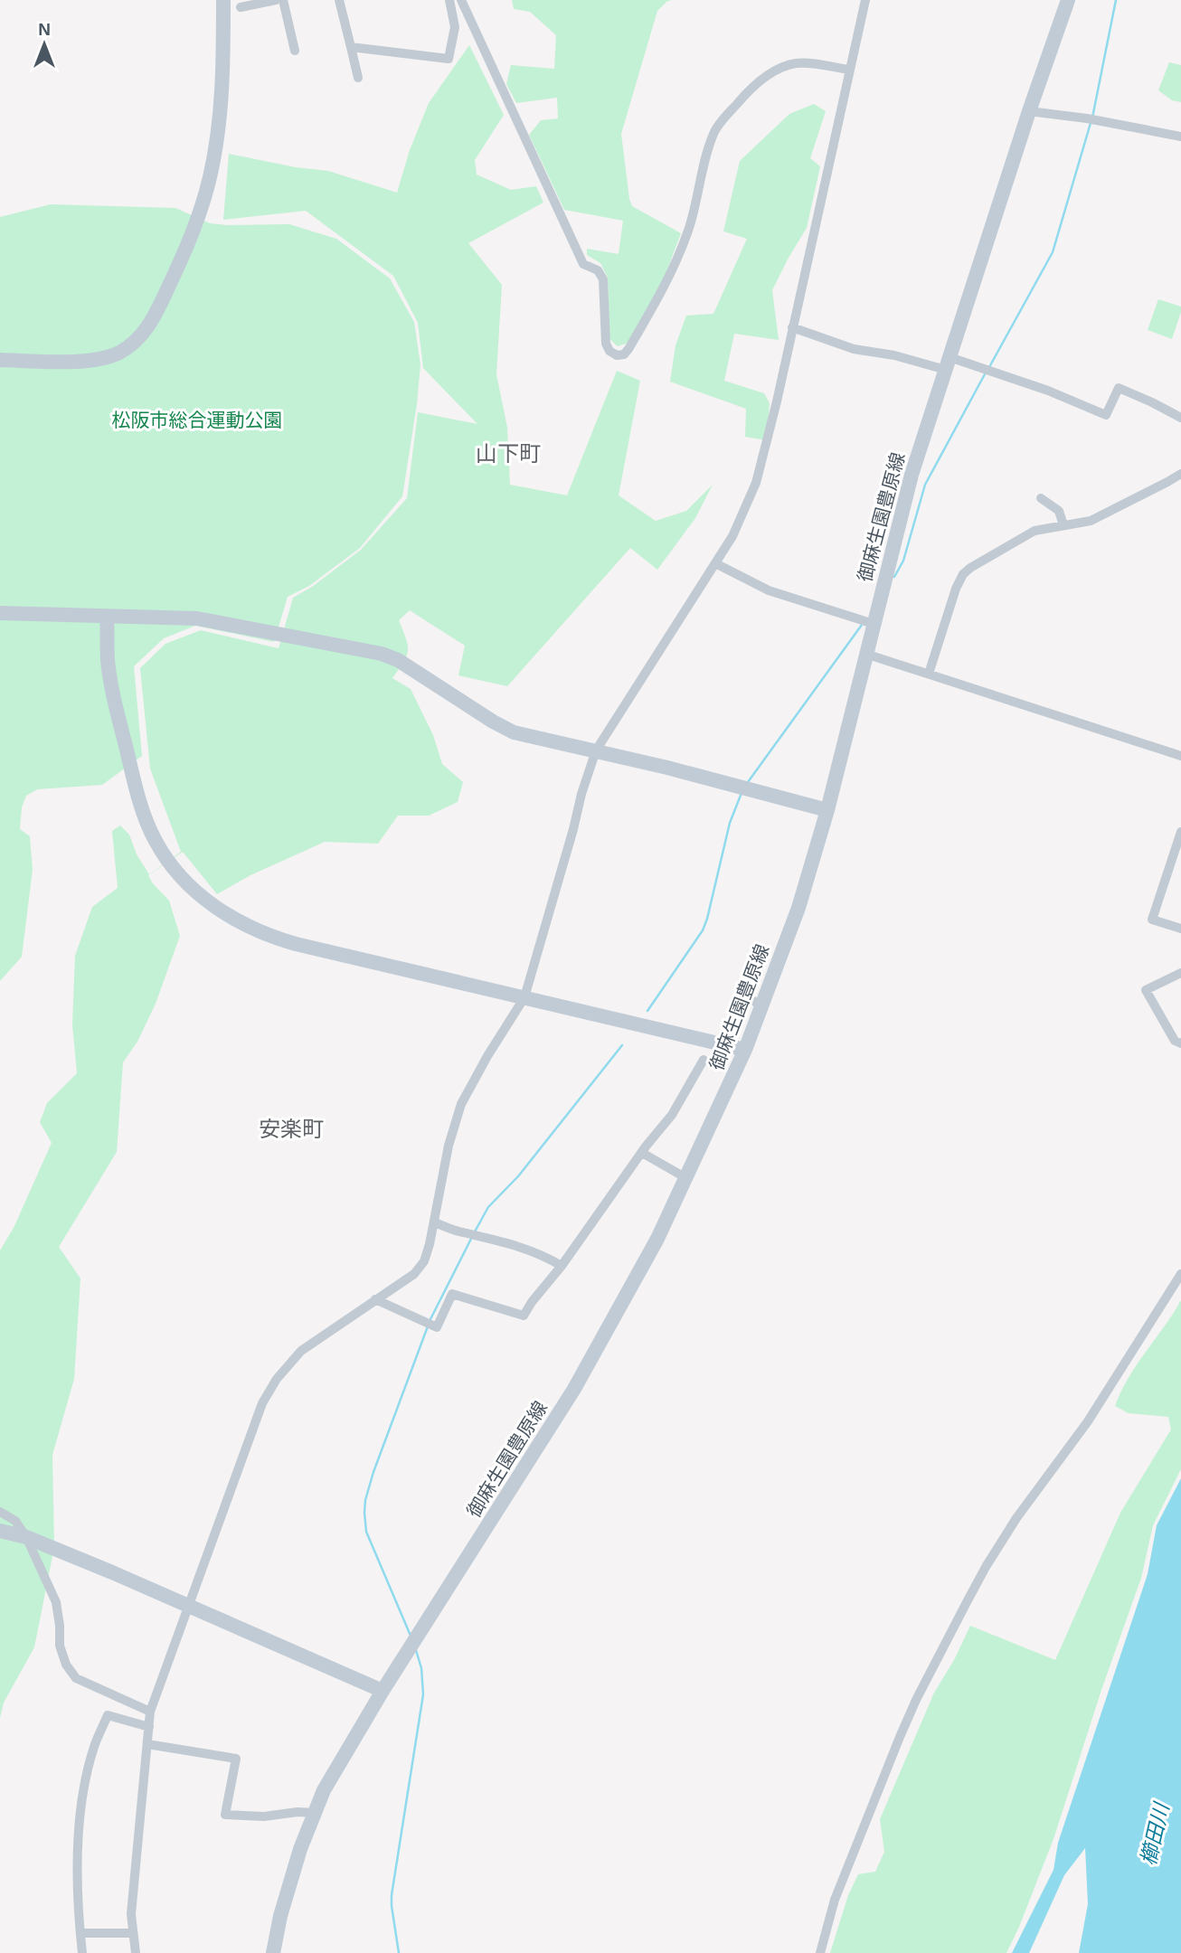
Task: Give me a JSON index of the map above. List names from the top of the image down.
{
  "streets": {
    "street": ["御麻生園豊原線"]
  },
  "districts": ["山下町", "安楽町"],
  "water": ["櫛田川"],
  "parks": ["松阪市総合運動公園"],
  "north": "top"
}
